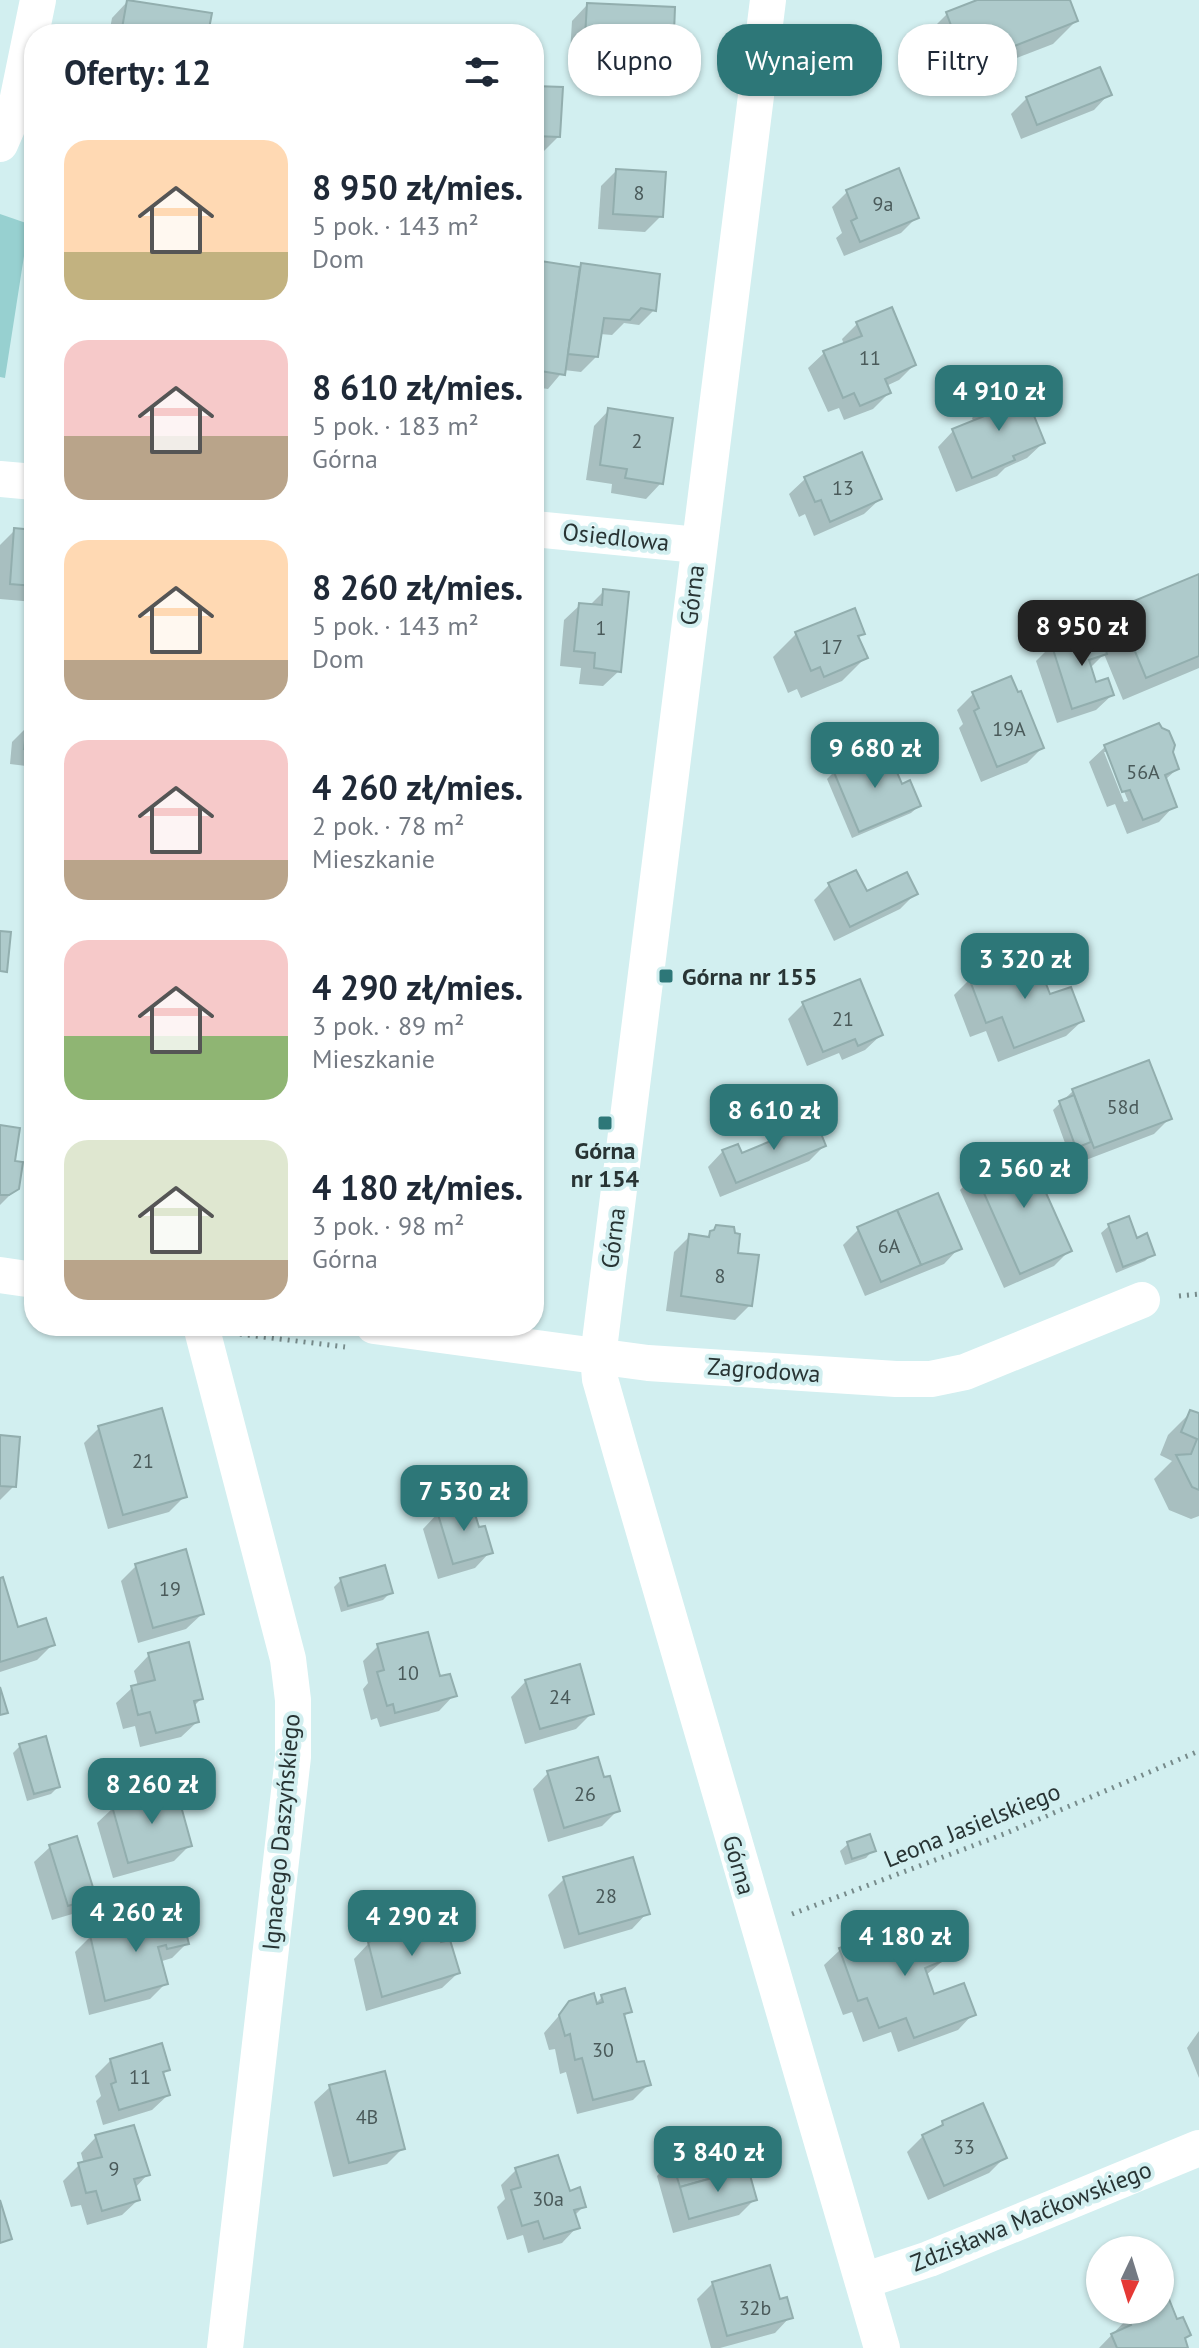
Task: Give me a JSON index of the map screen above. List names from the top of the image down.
{
  "streets": {
    "street": [
      "Osiedlowa",
      "Górna",
      "Zagrodowa",
      "Ignacego Daszyńskiego",
      "Zdzisława Maćkowskiego"
    ],
    "path": ["Leona Jasielskiego"]
  },
  "crossings": [
    ["Osiedlowa", "Górna"],
    ["Górna", "Zagrodowa"],
    ["Górna", "Leona Jasielskiego"],
    ["Górna", "Zdzisława Maćkowskiego"]
  ],
  "places": {
    "transit": ["Górna nr 155", "Górna nr 154"]
  },
  "house_numbers": [
    "8",
    "9a",
    "11",
    "2",
    "13",
    "1",
    "17",
    "19A",
    "56A",
    "21",
    "58d",
    "6A",
    "8",
    "21",
    "19",
    "10",
    "24",
    "26",
    "28",
    "30",
    "11",
    "4B",
    "33",
    "9",
    "30a",
    "32b"
  ],
  "north": "bottom",
  "page": {
    "chip": ["Kupno", "Wynajem", "Filtry"],
    "heading": "Oferty: 12",
    "list": [
      {
        "name": "8 950 zł/mies.",
        "note": "5 pok. · 143 m² · Dom"
      },
      {
        "name": "8 610 zł/mies.",
        "note": "5 pok. · 183 m² · Górna"
      },
      {
        "name": "8 260 zł/mies.",
        "note": "5 pok. · 143 m² · Dom"
      },
      {
        "name": "4 260 zł/mies.",
        "note": "2 pok. · 78 m² · Mieszkanie"
      },
      {
        "name": "4 290 zł/mies.",
        "note": "3 pok. · 89 m² · Mieszkanie"
      },
      {
        "name": "4 180 zł/mies.",
        "note": "3 pok. · 98 m² · Górna"
      }
    ],
    "price": [
      "4 910 zł",
      "8 950 zł",
      "9 680 zł",
      "3 320 zł",
      "8 610 zł",
      "2 560 zł",
      "7 530 zł",
      "8 260 zł",
      "4 260 zł",
      "4 290 zł",
      "4 180 zł",
      "3 840 zł"
    ]
  }
}
